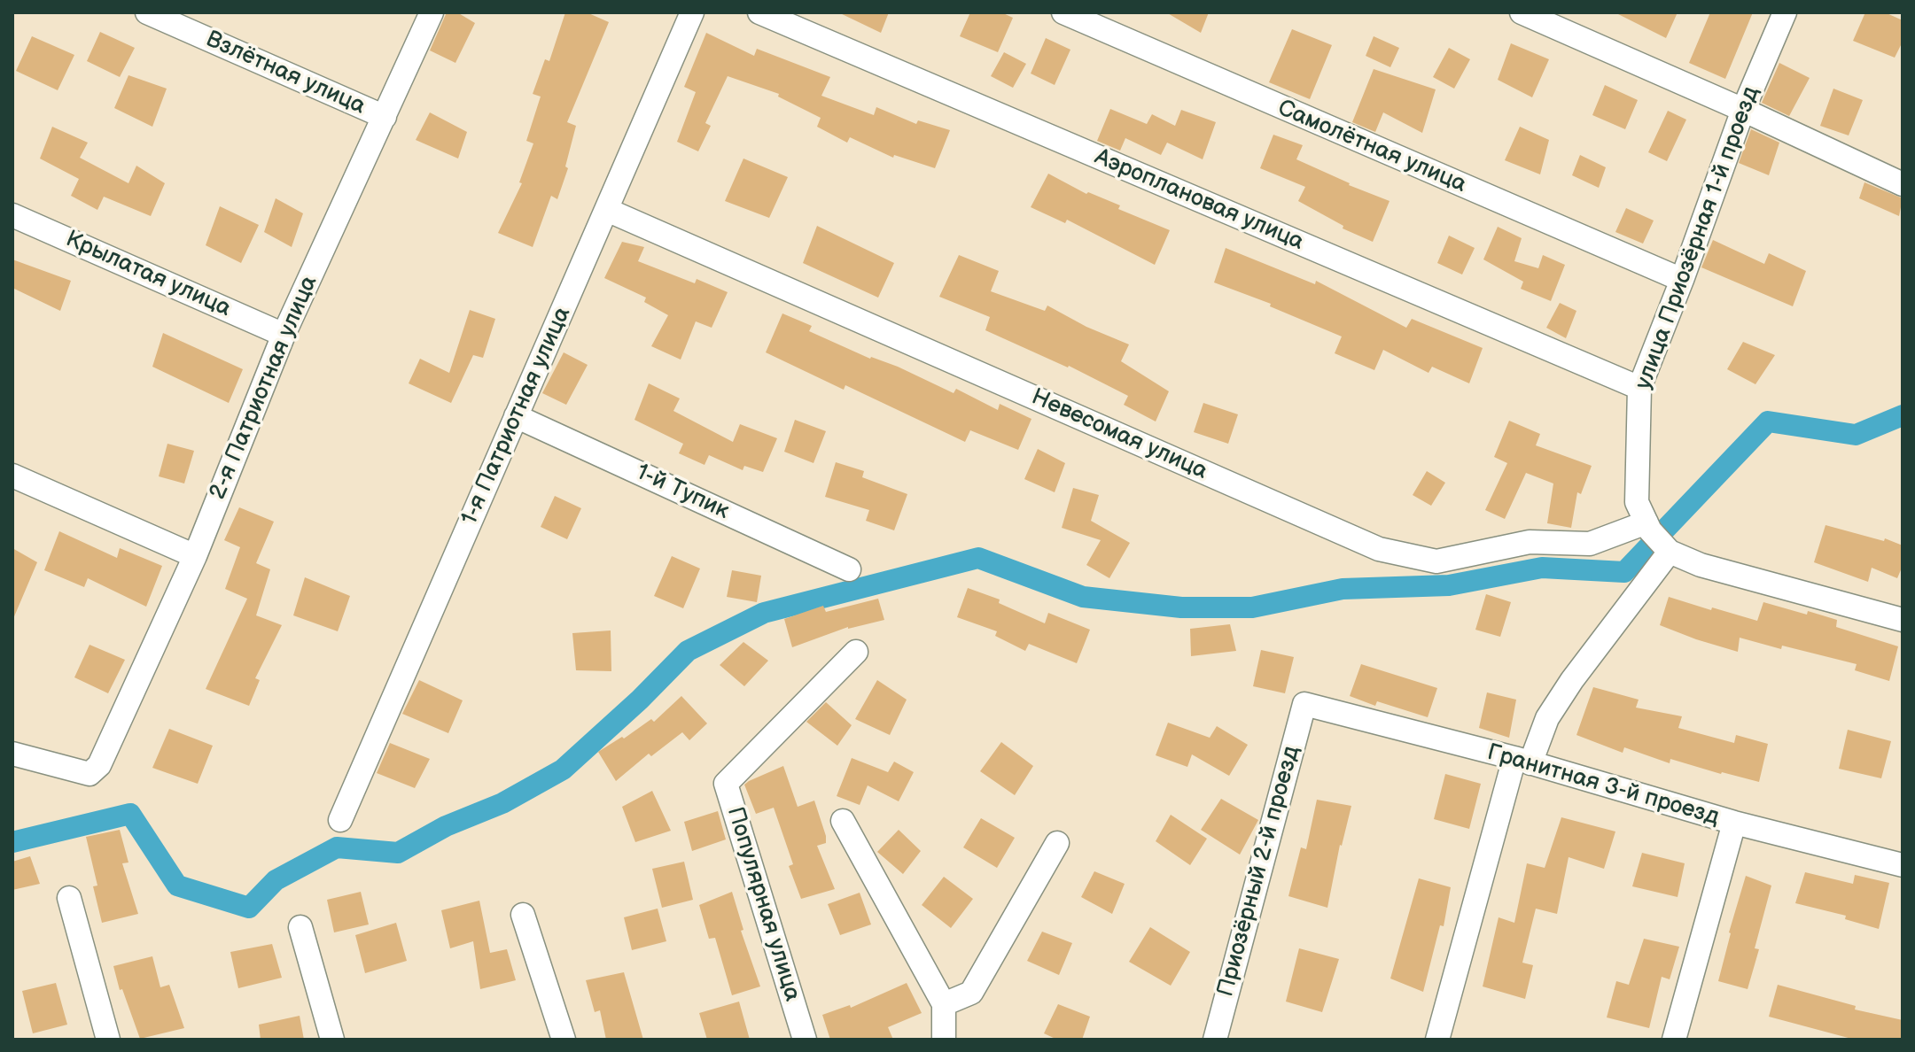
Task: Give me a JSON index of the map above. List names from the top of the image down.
{
  "streets": {
    "street": [
      "Взлётная улица",
      "Самолётная улица",
      "Аэроплановая улица",
      "улица Приозёрная 1-й проезд",
      "Крылатая улица",
      "2-я Патриотная улица",
      "1-я Патриотная улица",
      "Невесомая улица",
      "1-й Тупик",
      "Гранитная 3-й проезд",
      "Приозёрный 2-й проезд",
      "Популярная улица"
    ]
  },
  "crossings": [
    ["Взлётная улица", "2-я Патриотная улица"],
    ["Самолётная улица", "улица Приозёрная 1-й проезд"],
    ["Аэроплановая улица", "улица Приозёрная 1-й проезд"],
    ["улица Приозёрная 1-й проезд", "Невесомая улица"],
    ["Крылатая улица", "2-я Патриотная улица"],
    ["1-я Патриотная улица", "Невесомая улица"],
    ["1-я Патриотная улица", "1-й Тупик"],
    ["Гранитная 3-й проезд", "Приозёрный 2-й проезд"]
  ]
}
